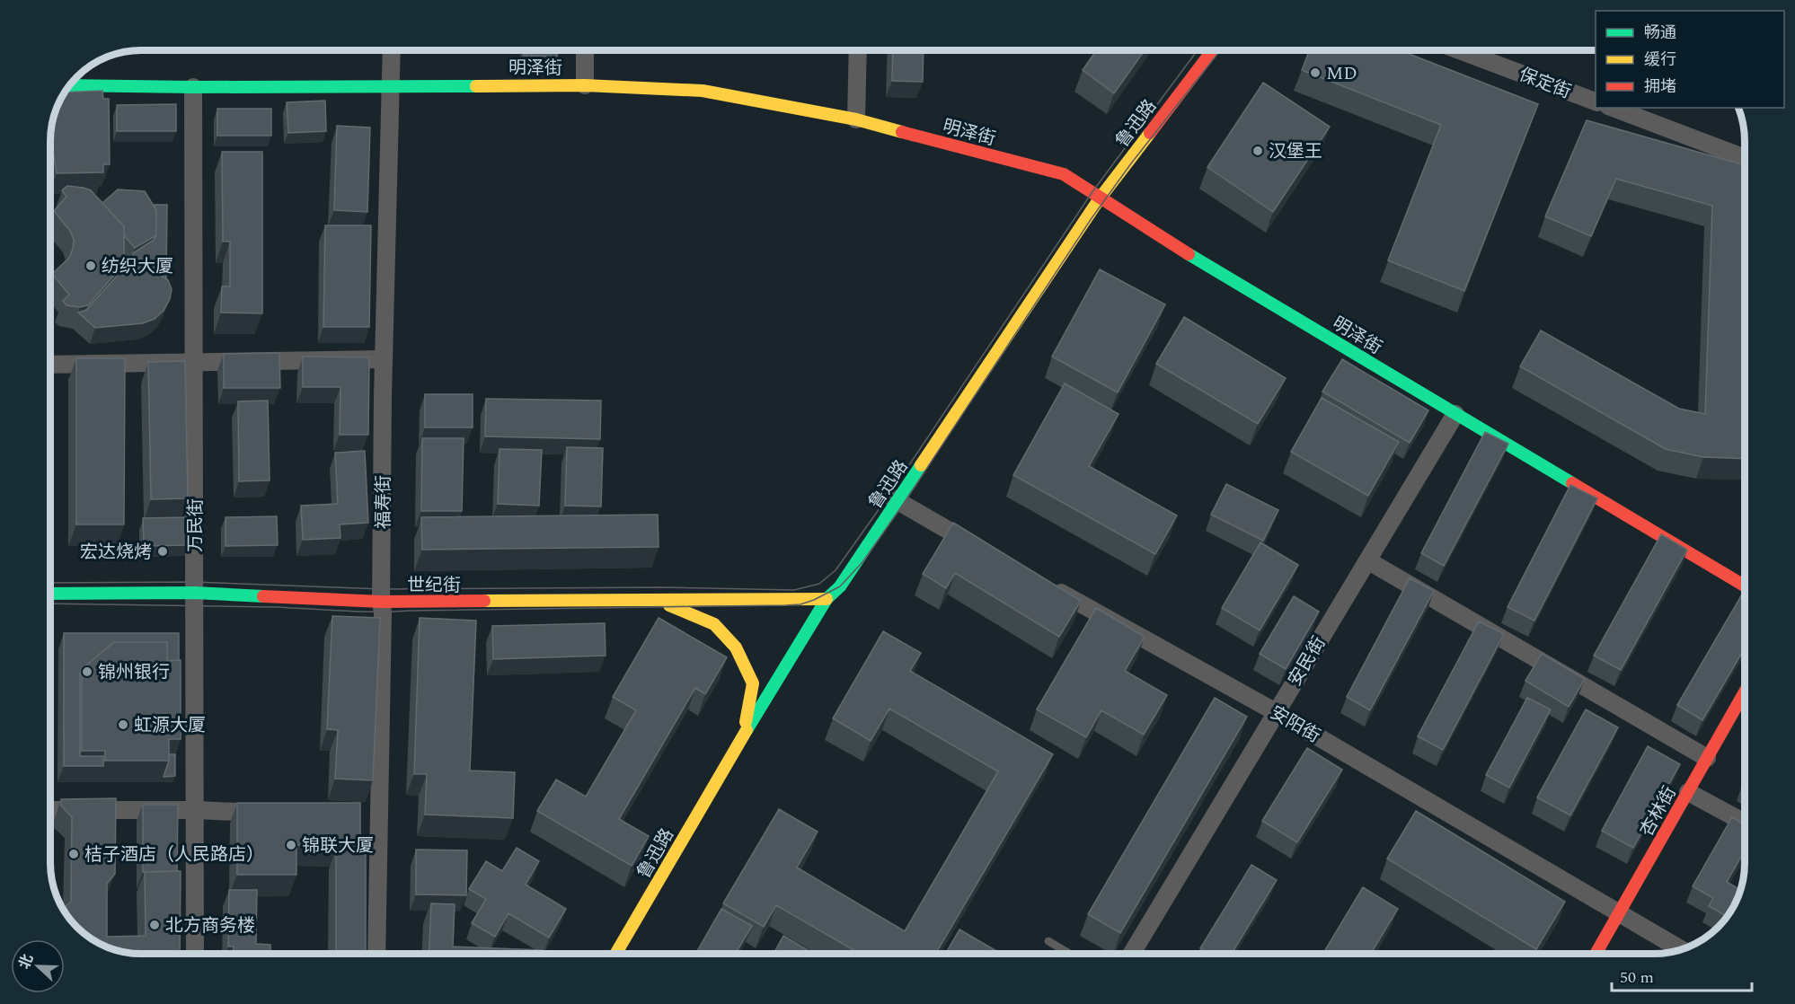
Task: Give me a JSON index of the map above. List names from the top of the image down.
{
  "streets": {
    "street": [
      "明泽街",
      "保定街",
      "鲁迅路",
      "福寿街",
      "万民街",
      "世纪街",
      "安民街",
      "安阳街",
      "杏林街"
    ]
  },
  "crossings": [
    ["明泽街", "鲁迅路"],
    ["明泽街", "福寿街"],
    ["明泽街", "万民街"],
    ["明泽街", "安民街"],
    ["鲁迅路", "世纪街"],
    ["福寿街", "世纪街"],
    ["万民街", "世纪街"],
    ["安民街", "安阳街"],
    ["安阳街", "杏林街"]
  ],
  "places": [
    "MD",
    "汉堡王",
    "纺织大厦",
    "宏达烧烤",
    "锦州银行",
    "虹源大厦",
    "锦联大厦",
    "桔子酒店（人民路店）",
    "北方商务楼"
  ],
  "legend": ["畅通", "缓行", "拥堵"],
  "scale_bar": "50 m",
  "north": "left"
}
